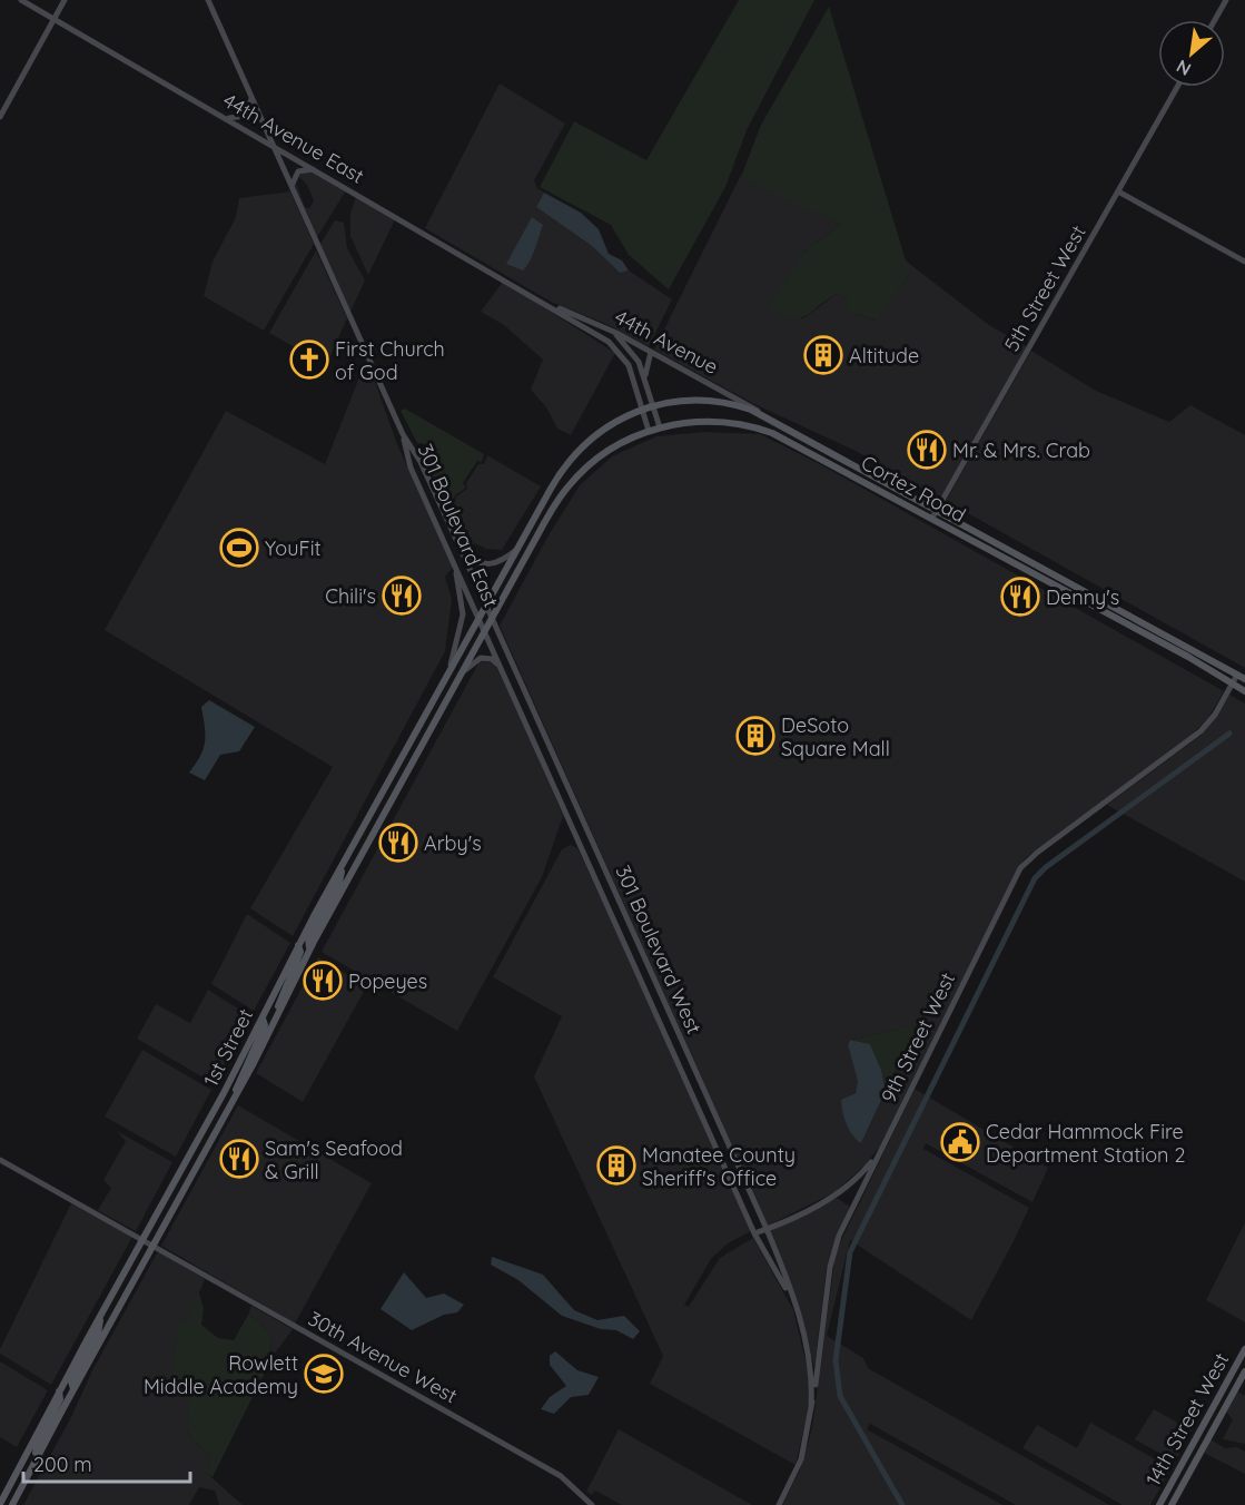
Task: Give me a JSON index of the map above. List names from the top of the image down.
{
  "streets": {
    "main road": [
      "44th Avenue East",
      "5th Street West",
      "44th Avenue",
      "Cortez Road",
      "301 Boulevard East",
      "301 Boulevard West",
      "9th Street West",
      "1st Street",
      "30th Avenue West",
      "14th Street West"
    ]
  },
  "crossings": [
    ["44th Avenue East", "44th Avenue"],
    ["44th Avenue East", "301 Boulevard East"],
    ["5th Street West", "Cortez Road"],
    ["44th Avenue", "Cortez Road"],
    ["Cortez Road", "301 Boulevard East"],
    ["Cortez Road", "301 Boulevard West"],
    ["Cortez Road", "9th Street West"],
    ["Cortez Road", "1st Street"],
    ["301 Boulevard East", "301 Boulevard West"],
    ["301 Boulevard East", "1st Street"],
    ["301 Boulevard West", "9th Street West"],
    ["301 Boulevard West", "1st Street"],
    ["1st Street", "30th Avenue West"]
  ],
  "places": {
    "building": ["Altitude", "DeSoto Square Mall", "Manatee County Sheriff's Office"],
    "church": ["First Church of God"],
    "restaurant": [
      "Mr. & Mrs. Crab",
      "Chili's",
      "Denny's",
      "Arby's",
      "Popeyes",
      "Sam's Seafood & Grill"
    ],
    "sports": ["YouFit"],
    "public building": ["Cedar Hammock Fire Department Station 2"],
    "school or university": ["Rowlett Middle Academy"]
  },
  "scale_bar": "200 m",
  "north": "bottom left"
}
